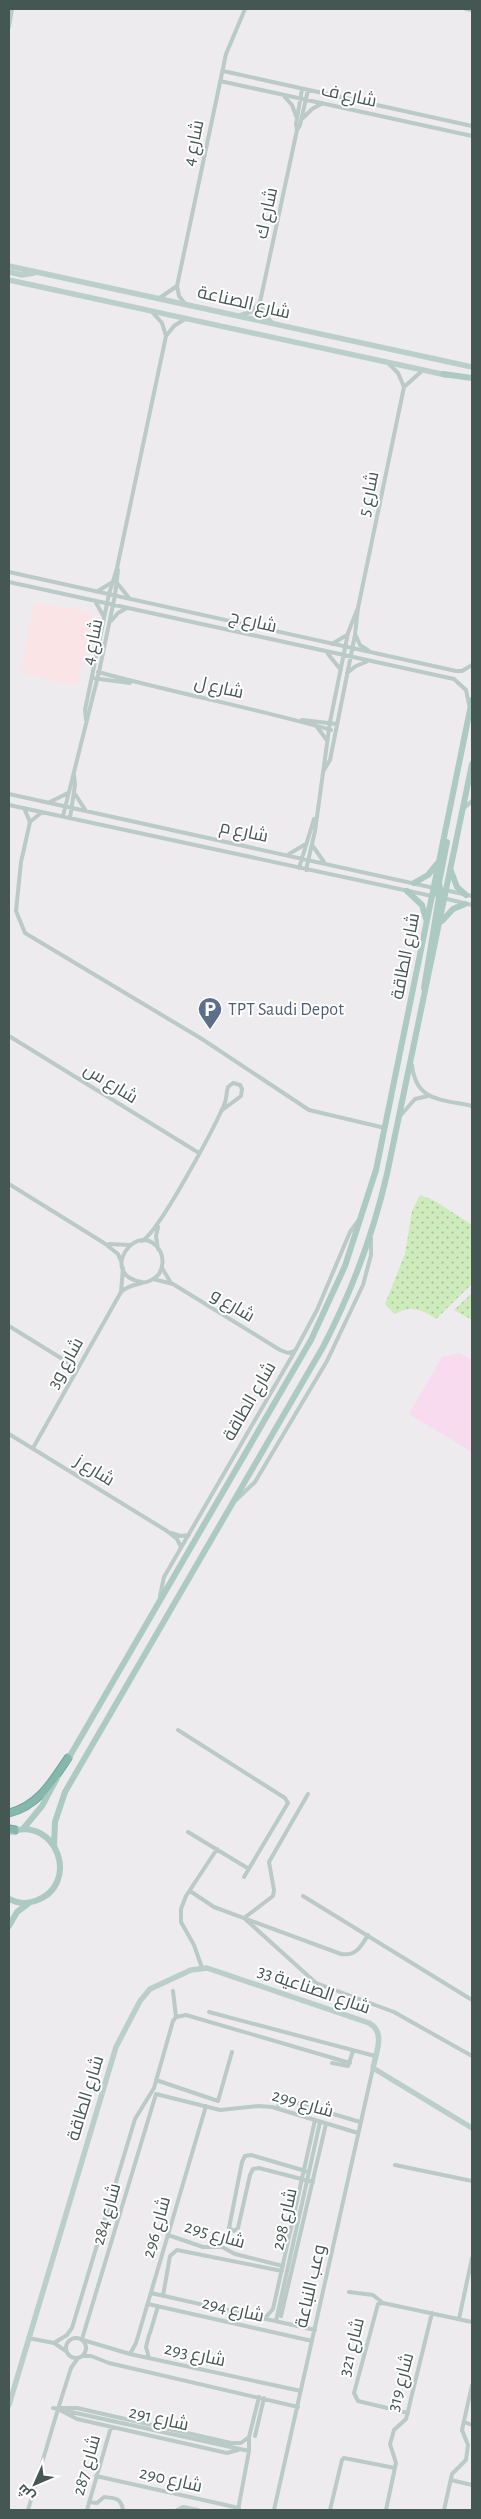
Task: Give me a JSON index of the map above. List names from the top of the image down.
{
  "streets": {
    "main road": ["شارع الطاقة"],
    "street": [
      "شارع ف",
      "شارع 4",
      "شارع ك",
      "شارع الصناعة",
      "شارع 5",
      "شارع ج",
      "شارع ل",
      "شارع م",
      "شارع س",
      "شارع و",
      "شارع و3",
      "شارع ز",
      "شارع الصناعية 33",
      "شارع 299",
      "شارع 284",
      "شارع 298",
      "شارع 296",
      "شارع 295",
      "وعب النباعة",
      "شارع 294",
      "شارع 321",
      "شارع 293",
      "شارع 319",
      "شارع 291",
      "شارع 287",
      "شارع 290"
    ]
  },
  "crossings": [
    ["شارع ف", "شارع 4"],
    ["شارع ف", "شارع ك"],
    ["شارع 4", "شارع ج"],
    ["شارع 4", "شارع ل"],
    ["شارع 4", "شارع م"],
    ["شارع 5", "شارع ج"],
    ["شارع 5", "شارع ل"],
    ["شارع 5", "شارع م"],
    ["شارع ج", "شارع الطاقة"],
    ["شارع م", "شارع الطاقة"],
    ["شارع الطاقة", "شارع و"],
    ["شارع الطاقة", "شارع ز"],
    ["شارع الطاقة", "شارع الصناعية 33"],
    ["شارع و", "شارع و3"],
    ["شارع و3", "شارع ز"],
    ["شارع الصناعية 33", "وعب النباعة"],
    ["شارع 299", "شارع 284"],
    ["شارع 299", "شارع 298"],
    ["شارع 299", "شارع 296"],
    ["شارع 299", "وعب النباعة"],
    ["شارع 284", "شارع 293"],
    ["شارع 298", "شارع 294"],
    ["شارع 296", "شارع 295"],
    ["شارع 296", "شارع 294"],
    ["شارع 296", "شارع 293"],
    ["وعب النباعة", "شارع 294"],
    ["وعب النباعة", "شارع 293"],
    ["شارع 321", "شارع 319"],
    ["شارع 287", "شارع 290"]
  ],
  "places": {
    "parking": ["TPT Saudi Depot"]
  },
  "north": "bottom left"
}
